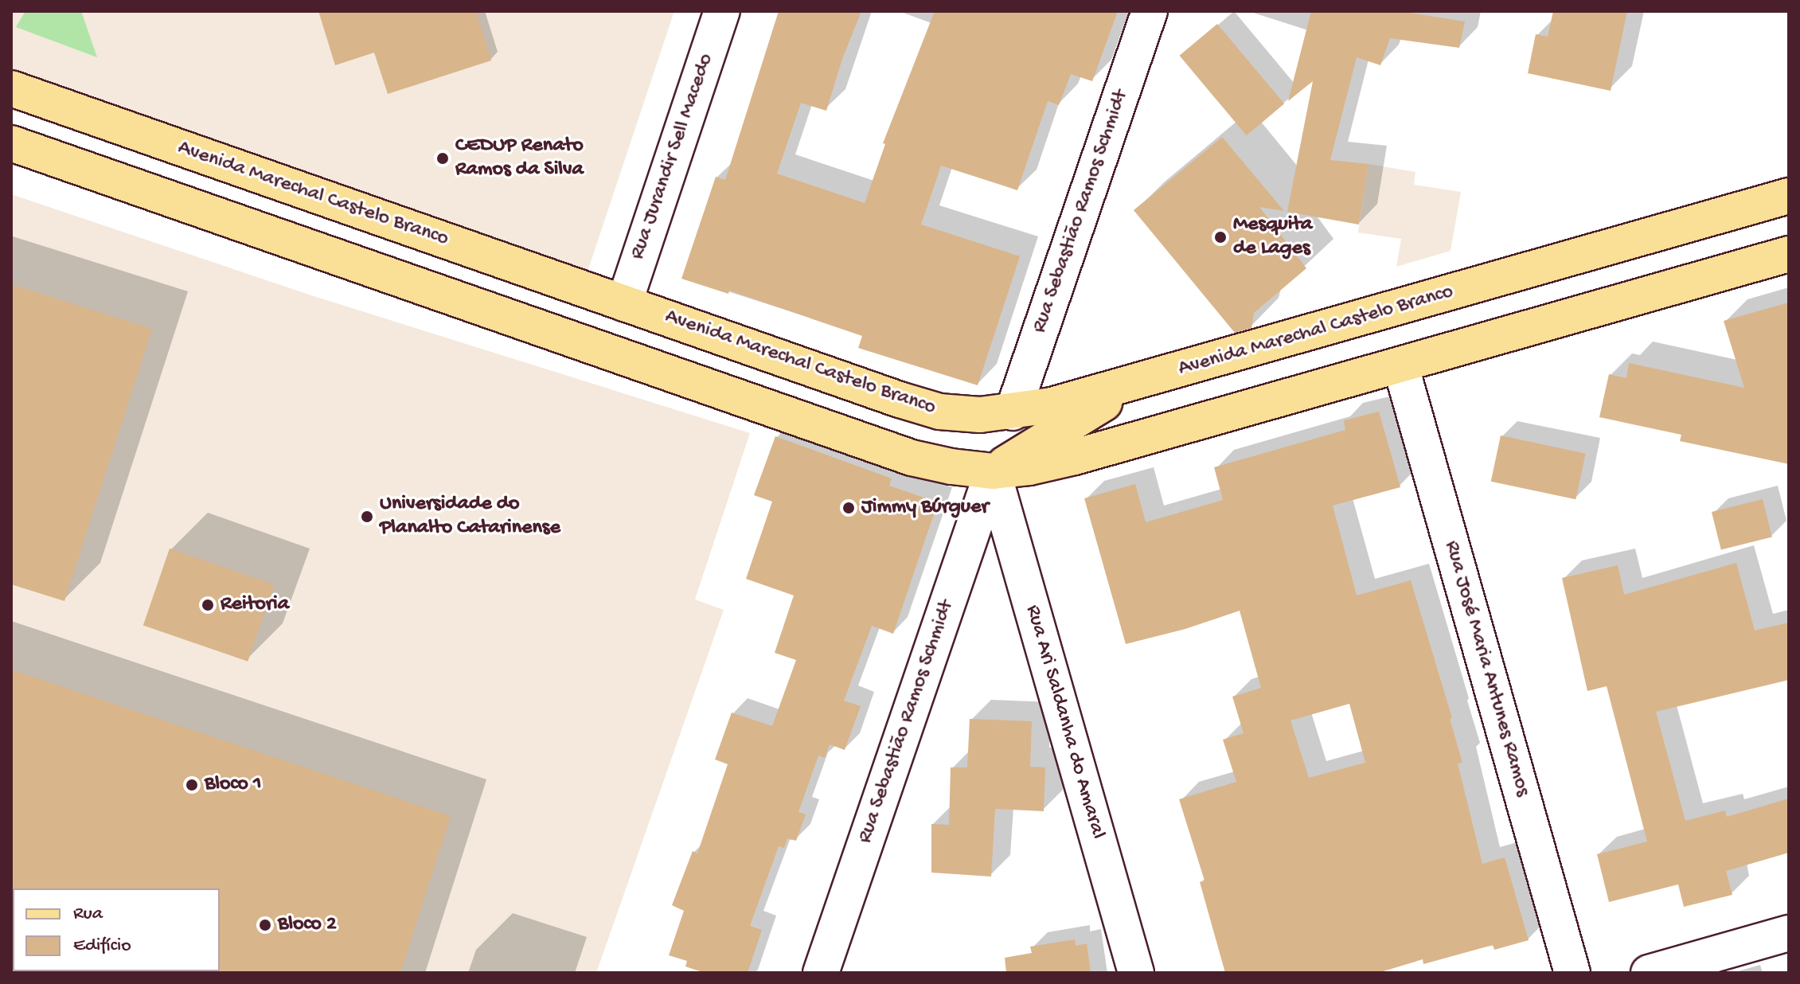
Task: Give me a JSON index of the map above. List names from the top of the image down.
{
  "streets": {
    "main road": ["Avenida Marechal Castelo Branco"],
    "street": [
      "Rua Jurandir Sell Macedo",
      "Rua Sebastião Ramos Schmidt",
      "Rua José Maria Antunes Ramos",
      "Rua Ari Saldanha do Amaral"
    ]
  },
  "crossings": [
    ["Rua Jurandir Sell Macedo", "Avenida Marechal Castelo Branco"],
    ["Avenida Marechal Castelo Branco", "Rua Sebastião Ramos Schmidt"],
    ["Rua Sebastião Ramos Schmidt", "Rua Ari Saldanha do Amaral"]
  ],
  "places": [
    "CEDUP Renato Ramos da Silva",
    "Mesquita de Lages",
    "Jimmy Búrguer",
    "Universidade do Planalto Catarinense",
    "Reitoria",
    "Bloco 1",
    "Bloco 2"
  ],
  "legend": ["Rua", "Edifício"]
}
